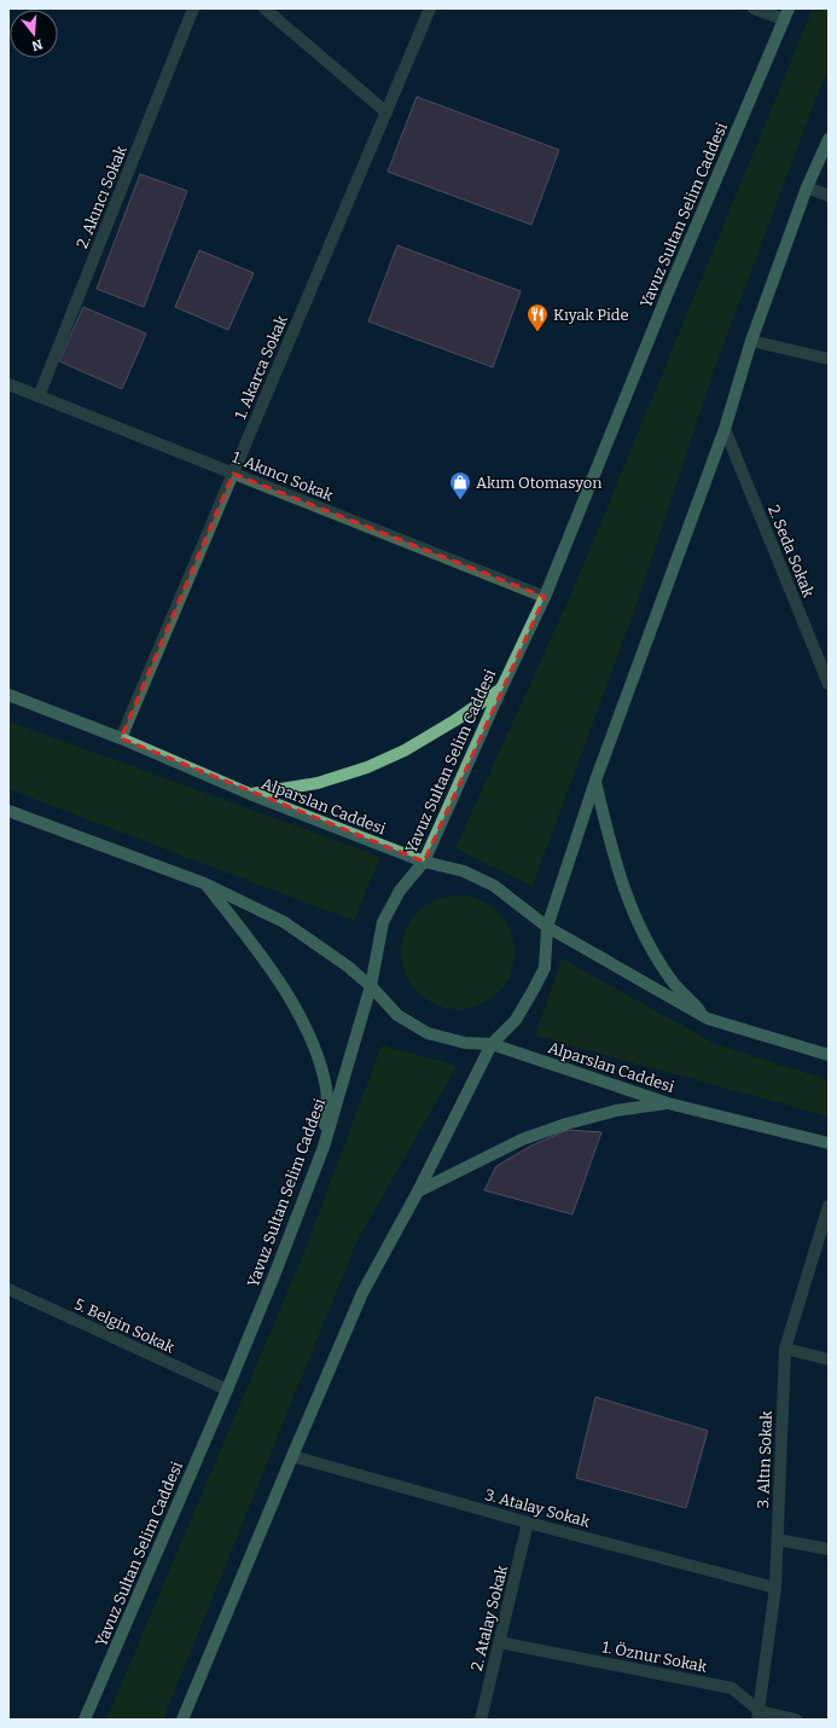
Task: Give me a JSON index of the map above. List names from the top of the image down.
{
  "streets": {
    "main road": ["Yavuz Sultan Selim Caddesi", "Alparslan Caddesi"],
    "street": [
      "2. Akıncı Sokak",
      "1. Akarca Sokak",
      "1. Akıncı Sokak",
      "2. Seda Sokak",
      "5. Belgin Sokak",
      "3. Altın Sokak",
      "3. Atalay Sokak",
      "2. Atalay Sokak",
      "1. Öznur Sokak"
    ]
  },
  "crossings": [
    ["2. Akıncı Sokak", "1. Akıncı Sokak"],
    ["Yavuz Sultan Selim Caddesi", "1. Akıncı Sokak"],
    ["Yavuz Sultan Selim Caddesi", "Alparslan Caddesi"],
    ["Yavuz Sultan Selim Caddesi", "5. Belgin Sokak"],
    ["1. Akarca Sokak", "1. Akıncı Sokak"],
    ["1. Akarca Sokak", "Alparslan Caddesi"],
    ["3. Altın Sokak", "3. Atalay Sokak"],
    ["3. Altın Sokak", "1. Öznur Sokak"],
    ["3. Atalay Sokak", "2. Atalay Sokak"],
    ["2. Atalay Sokak", "1. Öznur Sokak"]
  ],
  "places": {
    "restaurant": ["Kıyak Pide"],
    "shop": ["Akım Otomasyon"]
  },
  "north": "bottom"
}
